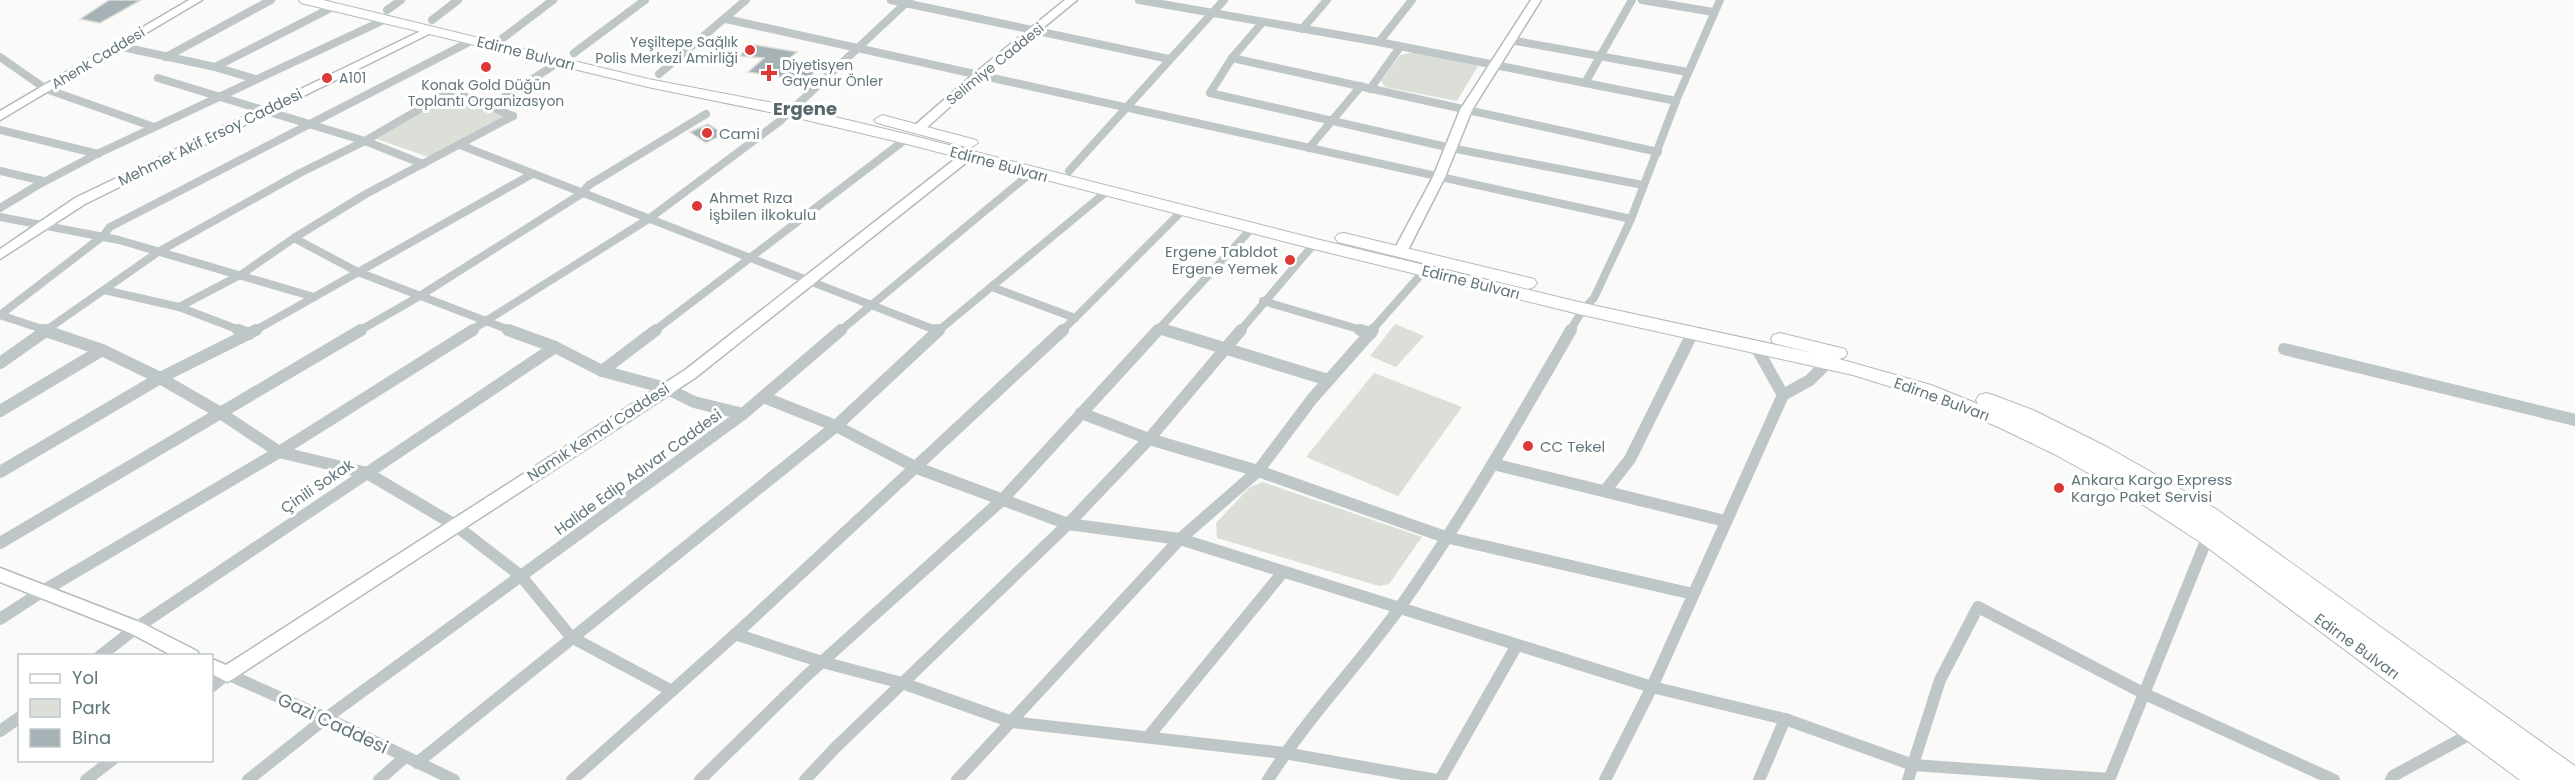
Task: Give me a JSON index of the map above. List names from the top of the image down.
{
  "streets": {
    "highway": ["Edirne Bulvarı"],
    "street": [
      "Ahenk Caddesi",
      "Selimiye Caddesi",
      "Mehmet Akif Ersoy Caddesi",
      "Namık Kemal Caddesi",
      "Halide Edip Adıvar Caddesi",
      "Çinili Sokak",
      "Gazi Caddesi"
    ]
  },
  "crossings": [
    ["Edirne Bulvarı", "Selimiye Caddesi"],
    ["Edirne Bulvarı", "Mehmet Akif Ersoy Caddesi"],
    ["Edirne Bulvarı", "Namık Kemal Caddesi"],
    ["Edirne Bulvarı", "Halide Edip Adıvar Caddesi"],
    ["Namık Kemal Caddesi", "Gazi Caddesi"],
    ["Halide Edip Adıvar Caddesi", "Gazi Caddesi"]
  ],
  "districts": ["Ergene"],
  "places": {
    "other": [
      "Yeşiltepe Sağlık Polis Merkezi Amirliği",
      "Konak Gold Düğün Toplantı Organizasyon",
      "A101",
      "Cami",
      "Ahmet Rıza işbilen ilkokulu",
      "Ergene Tabldot Ergene Yemek",
      "CC Tekel",
      "Ankara Kargo Express Kargo Paket Servisi"
    ],
    "health": ["Diyetisyen Gayenur Önler"]
  },
  "legend": ["Yol", "Park", "Bina"]
}
